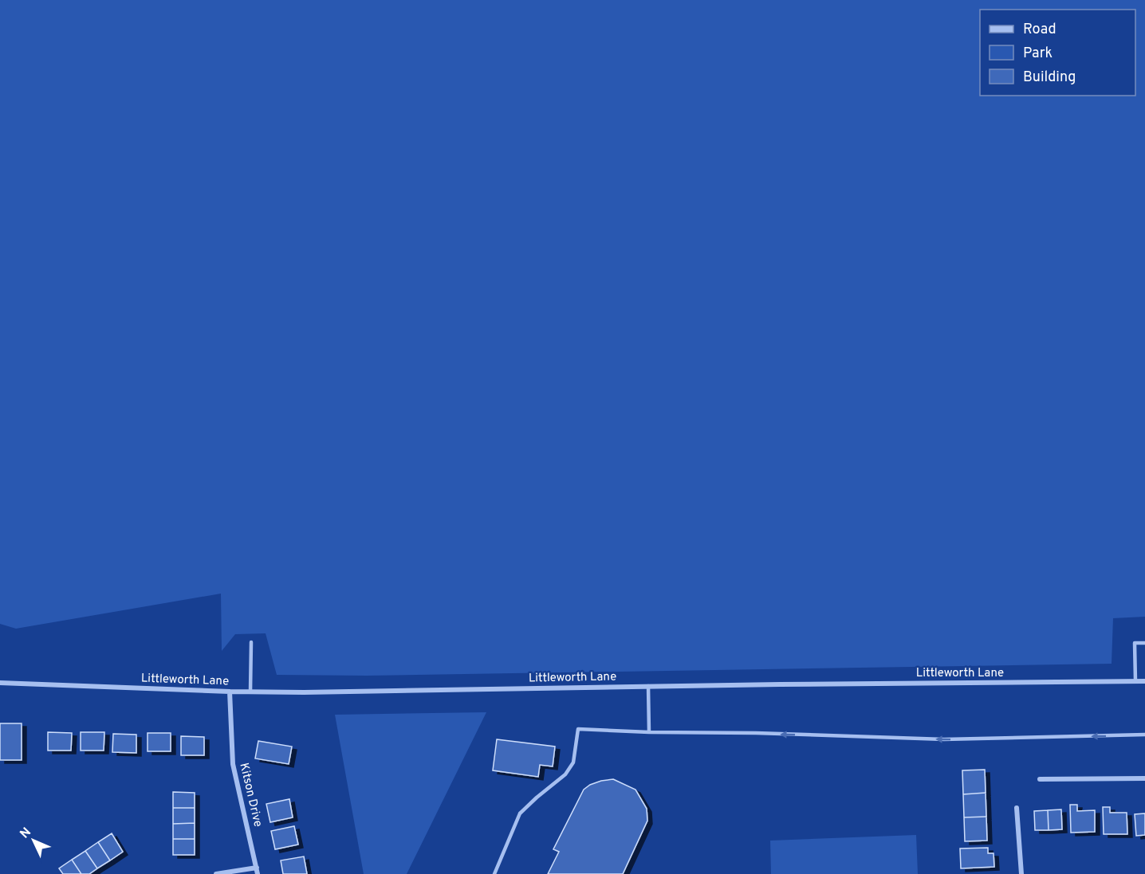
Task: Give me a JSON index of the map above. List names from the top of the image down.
{
  "streets": {
    "street": ["Littleworth Lane", "Kitson Drive"]
  },
  "crossings": [
    ["Littleworth Lane", "Kitson Drive"]
  ],
  "legend": ["Road", "Park", "Building"],
  "north": "top left"
}
